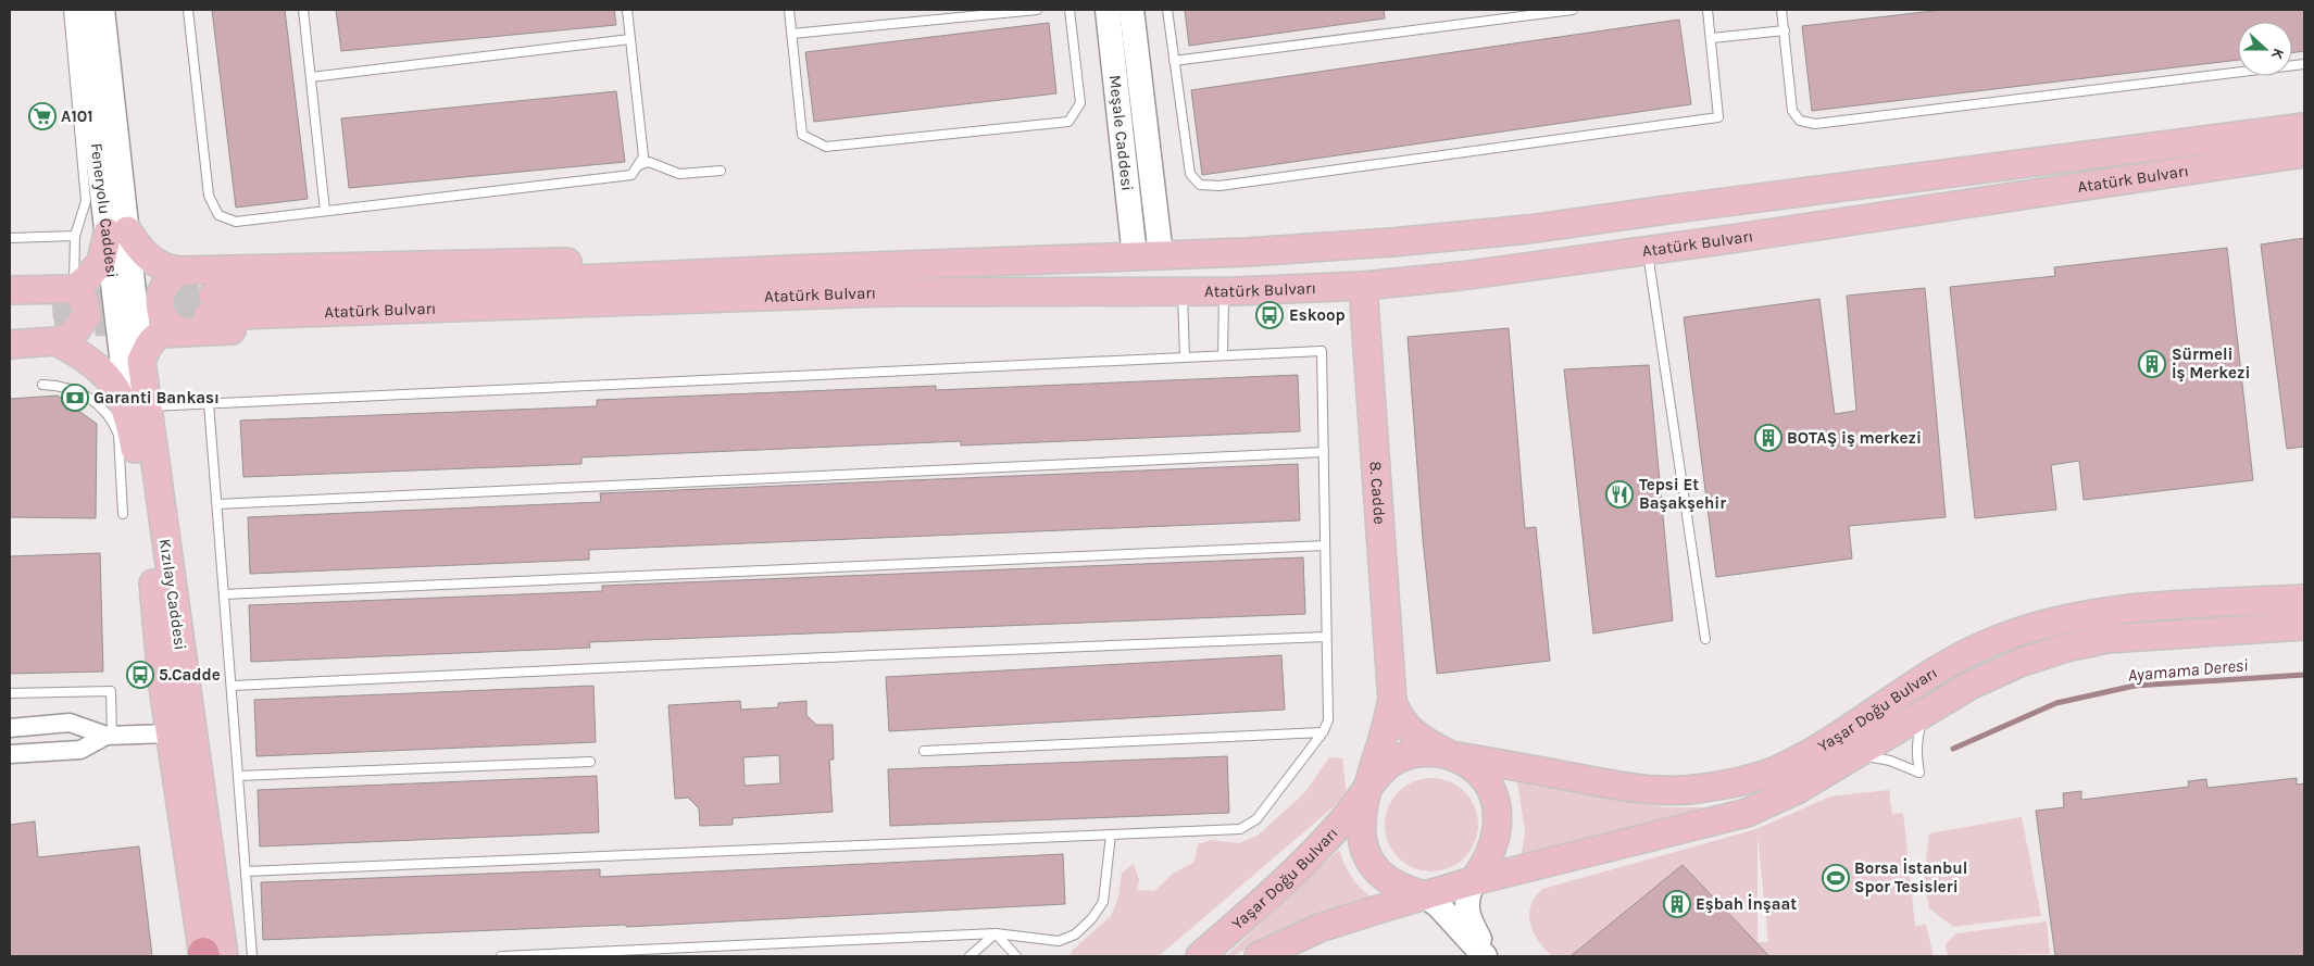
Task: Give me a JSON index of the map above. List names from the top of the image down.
{
  "streets": {
    "main road": [
      "Meşale Caddesi",
      "Atatürk Bulvarı",
      "Feneryolu Caddesi",
      "8. Cadde",
      "Kızılay Caddesi",
      "Yaşar Doğu Bulvarı"
    ]
  },
  "crossings": [
    ["Meşale Caddesi", "Atatürk Bulvarı"],
    ["Atatürk Bulvarı", "8. Cadde"],
    ["Feneryolu Caddesi", "Kızılay Caddesi"],
    ["8. Cadde", "Yaşar Doğu Bulvarı"]
  ],
  "water": ["Ayamama Deresi"],
  "places": {
    "supermarket": ["A101"],
    "bus stop": ["Eskoop", "5.Cadde"],
    "building": ["Sürmeli İş Merkezi", "BOTAŞ iş merkezi", "Eşbah İnşaat"],
    "bank": ["Garanti Bankası"],
    "restaurant": ["Tepsi Et Başakşehir"],
    "sports": ["Borsa İstanbul Spor Tesisleri"]
  },
  "north": "right"
}
